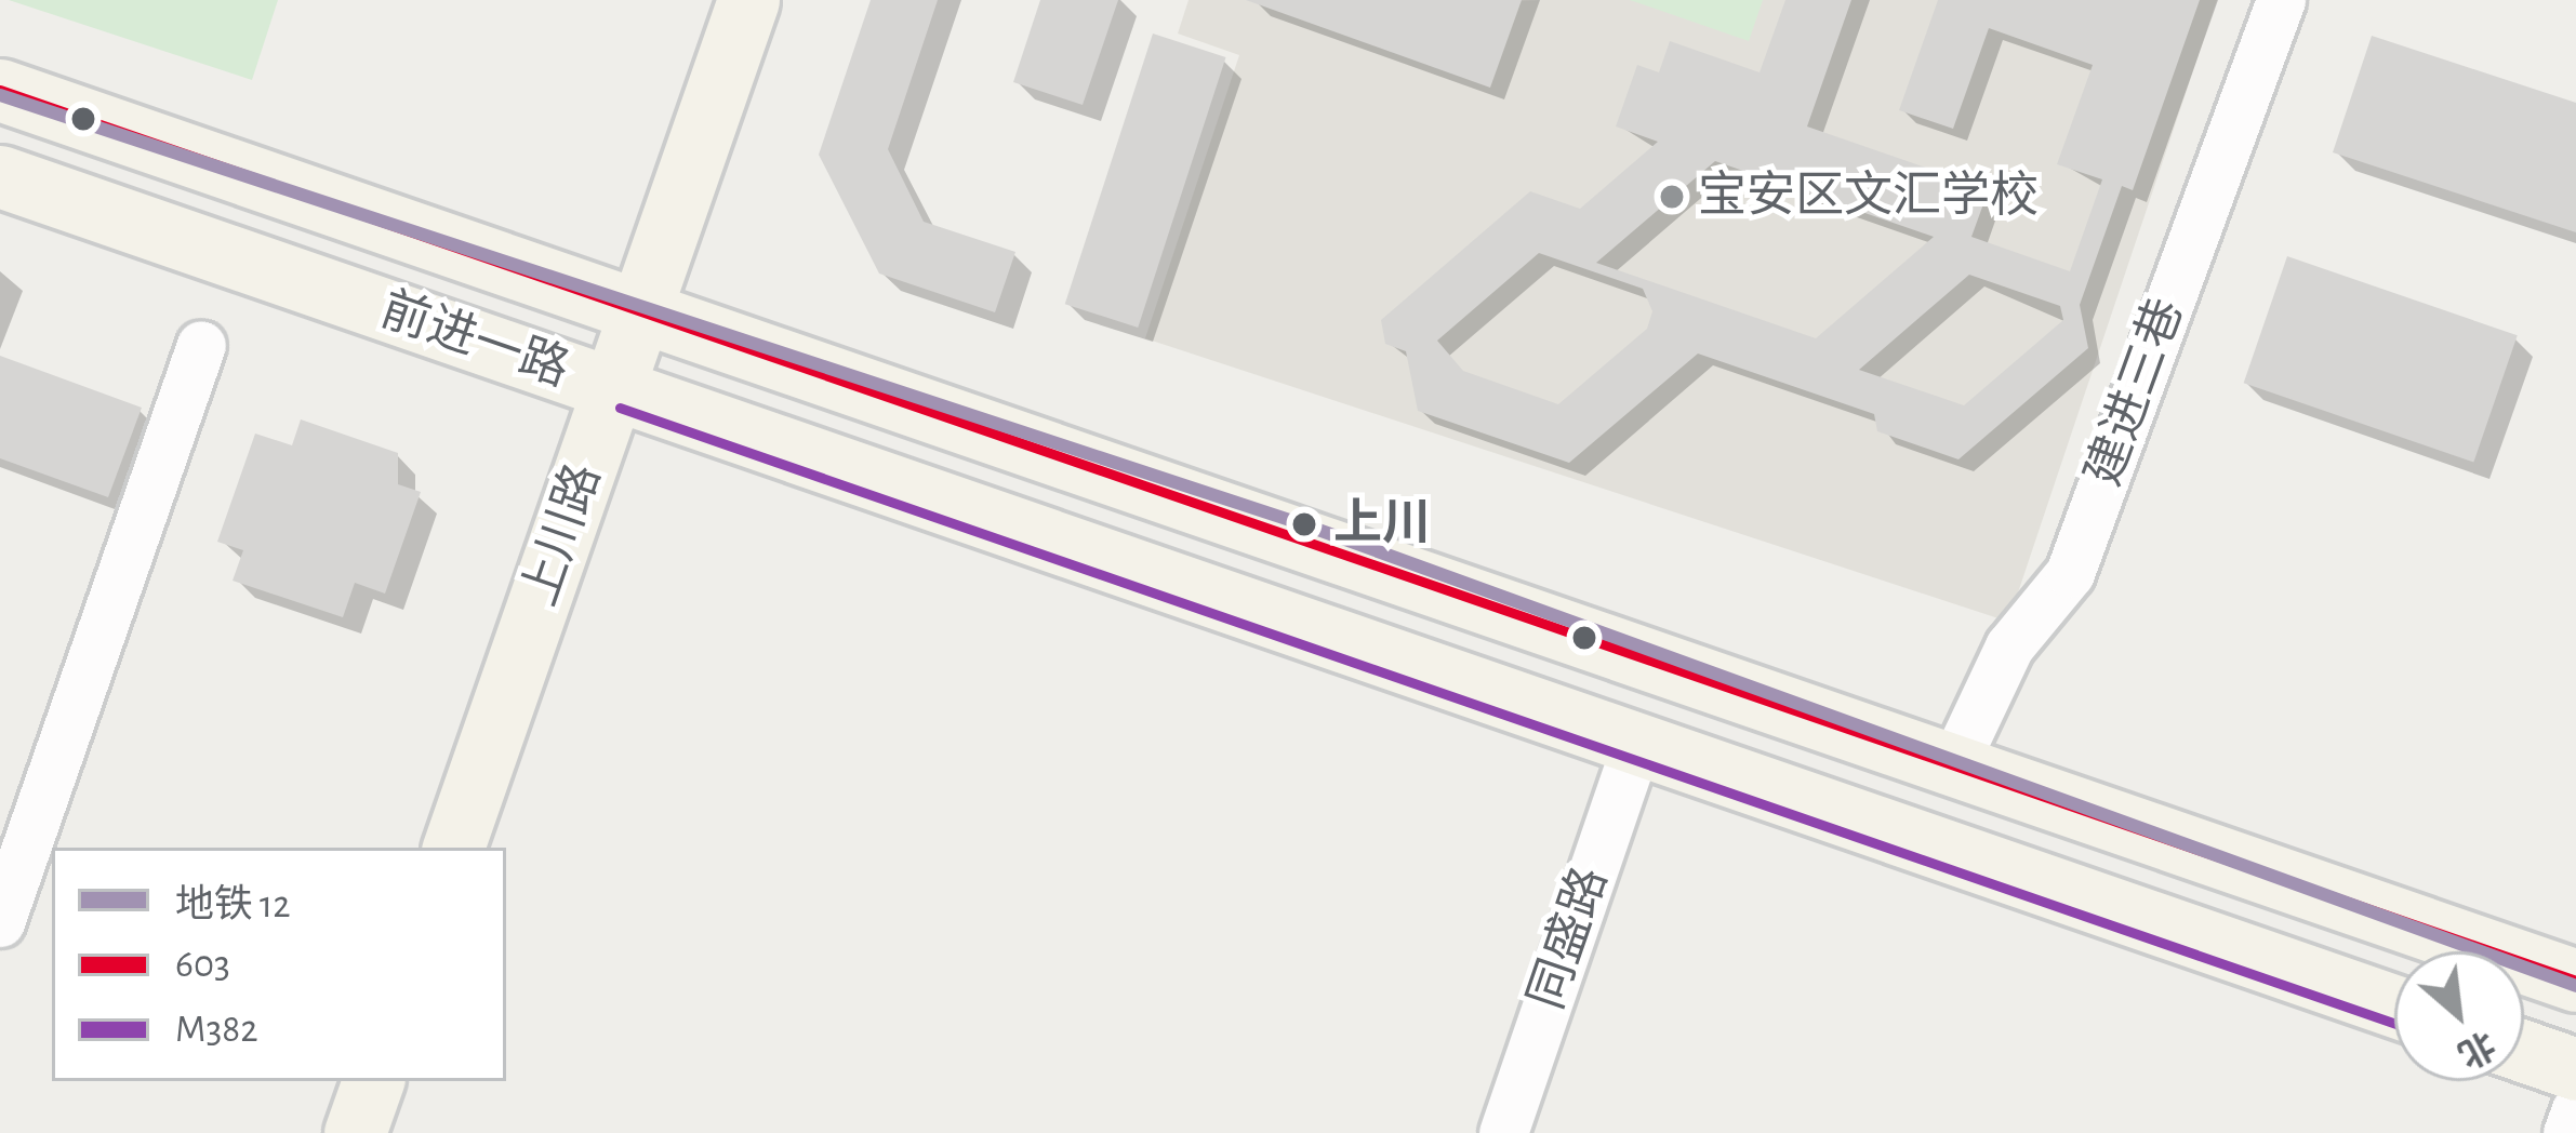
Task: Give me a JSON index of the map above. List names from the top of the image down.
{
  "streets": {
    "main road": ["前进一路", "上川路"],
    "street": ["建进三巷", "同盛路"]
  },
  "crossings": [
    ["前进一路", "建进三巷"],
    ["前进一路", "上川路"],
    ["前进一路", "同盛路"]
  ],
  "places": ["宝安区文汇学校", "上川"],
  "lines": ["transit line 603", "metro line 12", "transit line M382"],
  "legend": ["地铁 12", "603", "M382"],
  "north": "bottom right"
}
